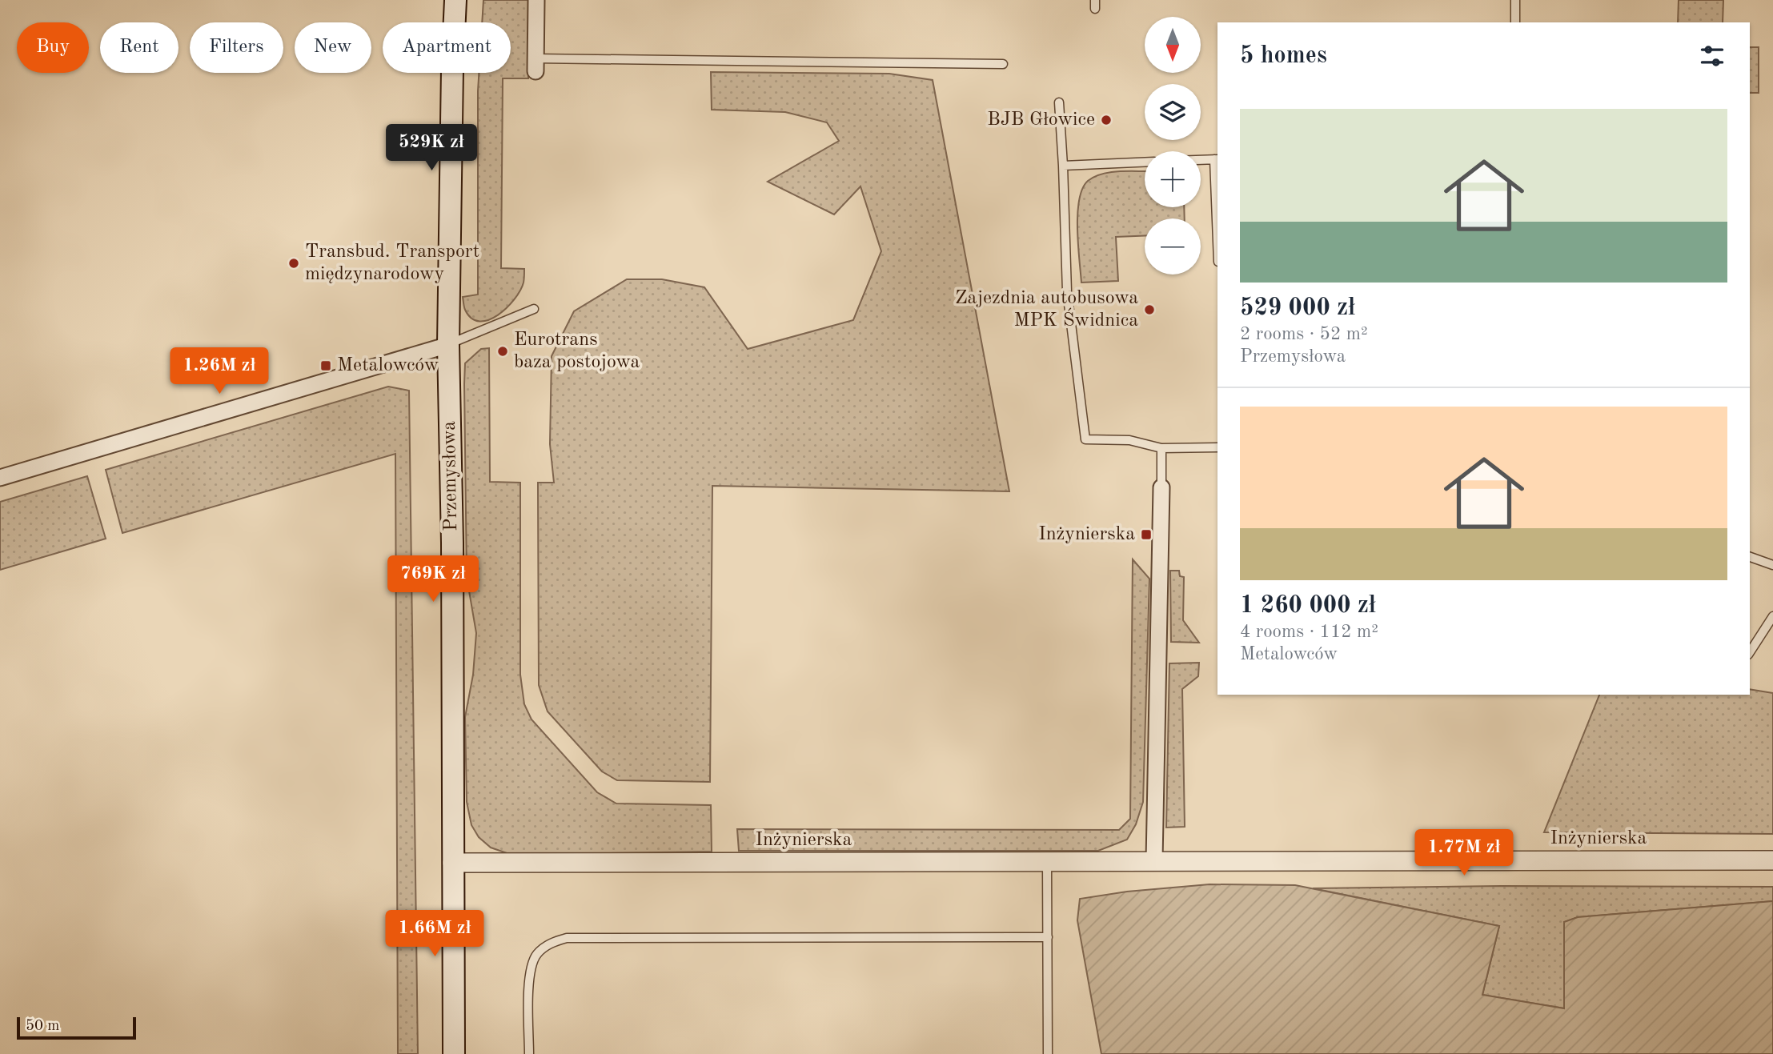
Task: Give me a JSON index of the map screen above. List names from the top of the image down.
{
  "streets": {
    "main road": ["Przemysłowa"],
    "street": ["Inżynierska"]
  },
  "crossings": [
    ["Przemysłowa", "Inżynierska"]
  ],
  "places": {
    "other": [
      "BJB Głowice",
      "Transbud. Transport międzynarodowy",
      "Zajezdnia autobusowa MPK Świdnica",
      "Eurotrans baza postojowa"
    ],
    "transit": ["Metalowców", "Inżynierska"]
  },
  "scale_bar": "50 m",
  "north": "bottom",
  "page": {
    "map_buttons": ["+", "−"],
    "chip": [
      "Buy",
      "Rent",
      "Filters",
      "New",
      "Apartment"
    ],
    "heading": "5 homes",
    "list": [
      {
        "name": "529 000 zł",
        "note": "2 rooms · 52 m² · Przemysłowa"
      },
      {
        "name": "1 260 000 zł",
        "note": "4 rooms · 112 m² · Metalowców"
      }
    ],
    "price": [
      "529K zł",
      "1.26M zł",
      "769K zł",
      "1.77M zł",
      "1.66M zł"
    ],
    "scale": "50 m"
  }
}
